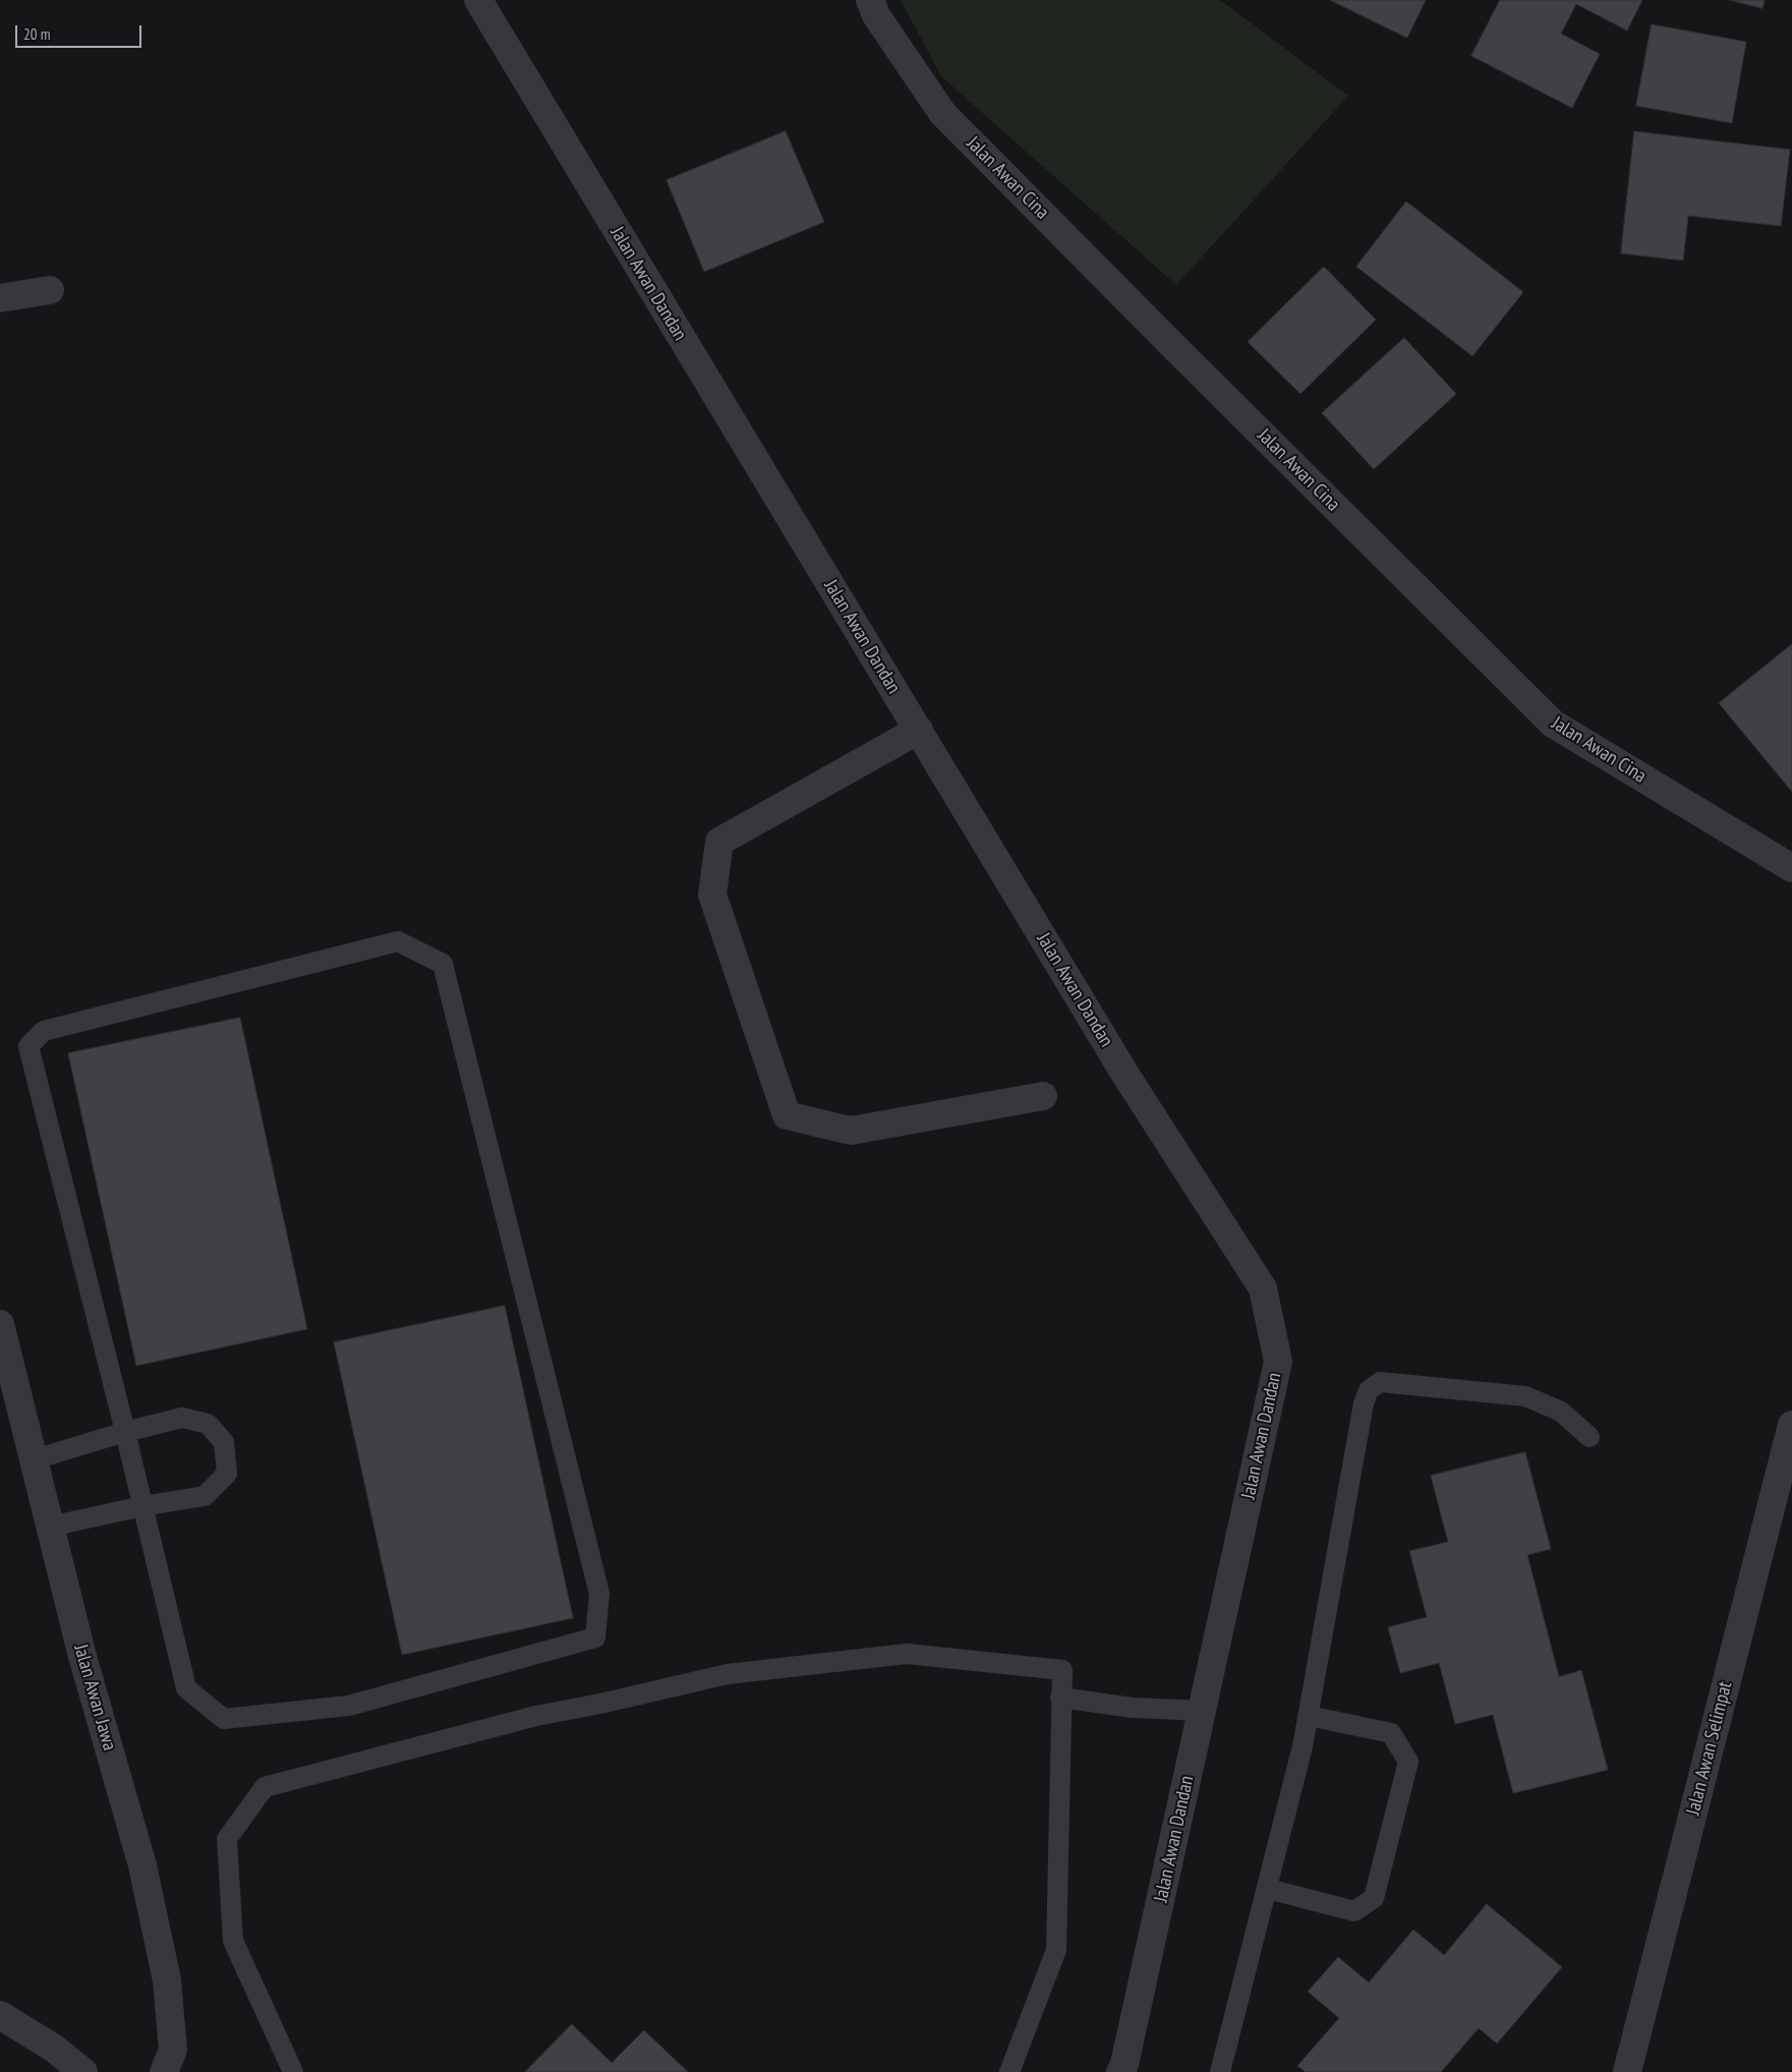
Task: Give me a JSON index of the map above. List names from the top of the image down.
{
  "streets": {
    "street": [
      "Jalan Awan Cina",
      "Jalan Awan Dandan",
      "Jalan Awan Jawa",
      "Jalan Awan Selimpat"
    ]
  },
  "scale_bar": "20 m"
}
